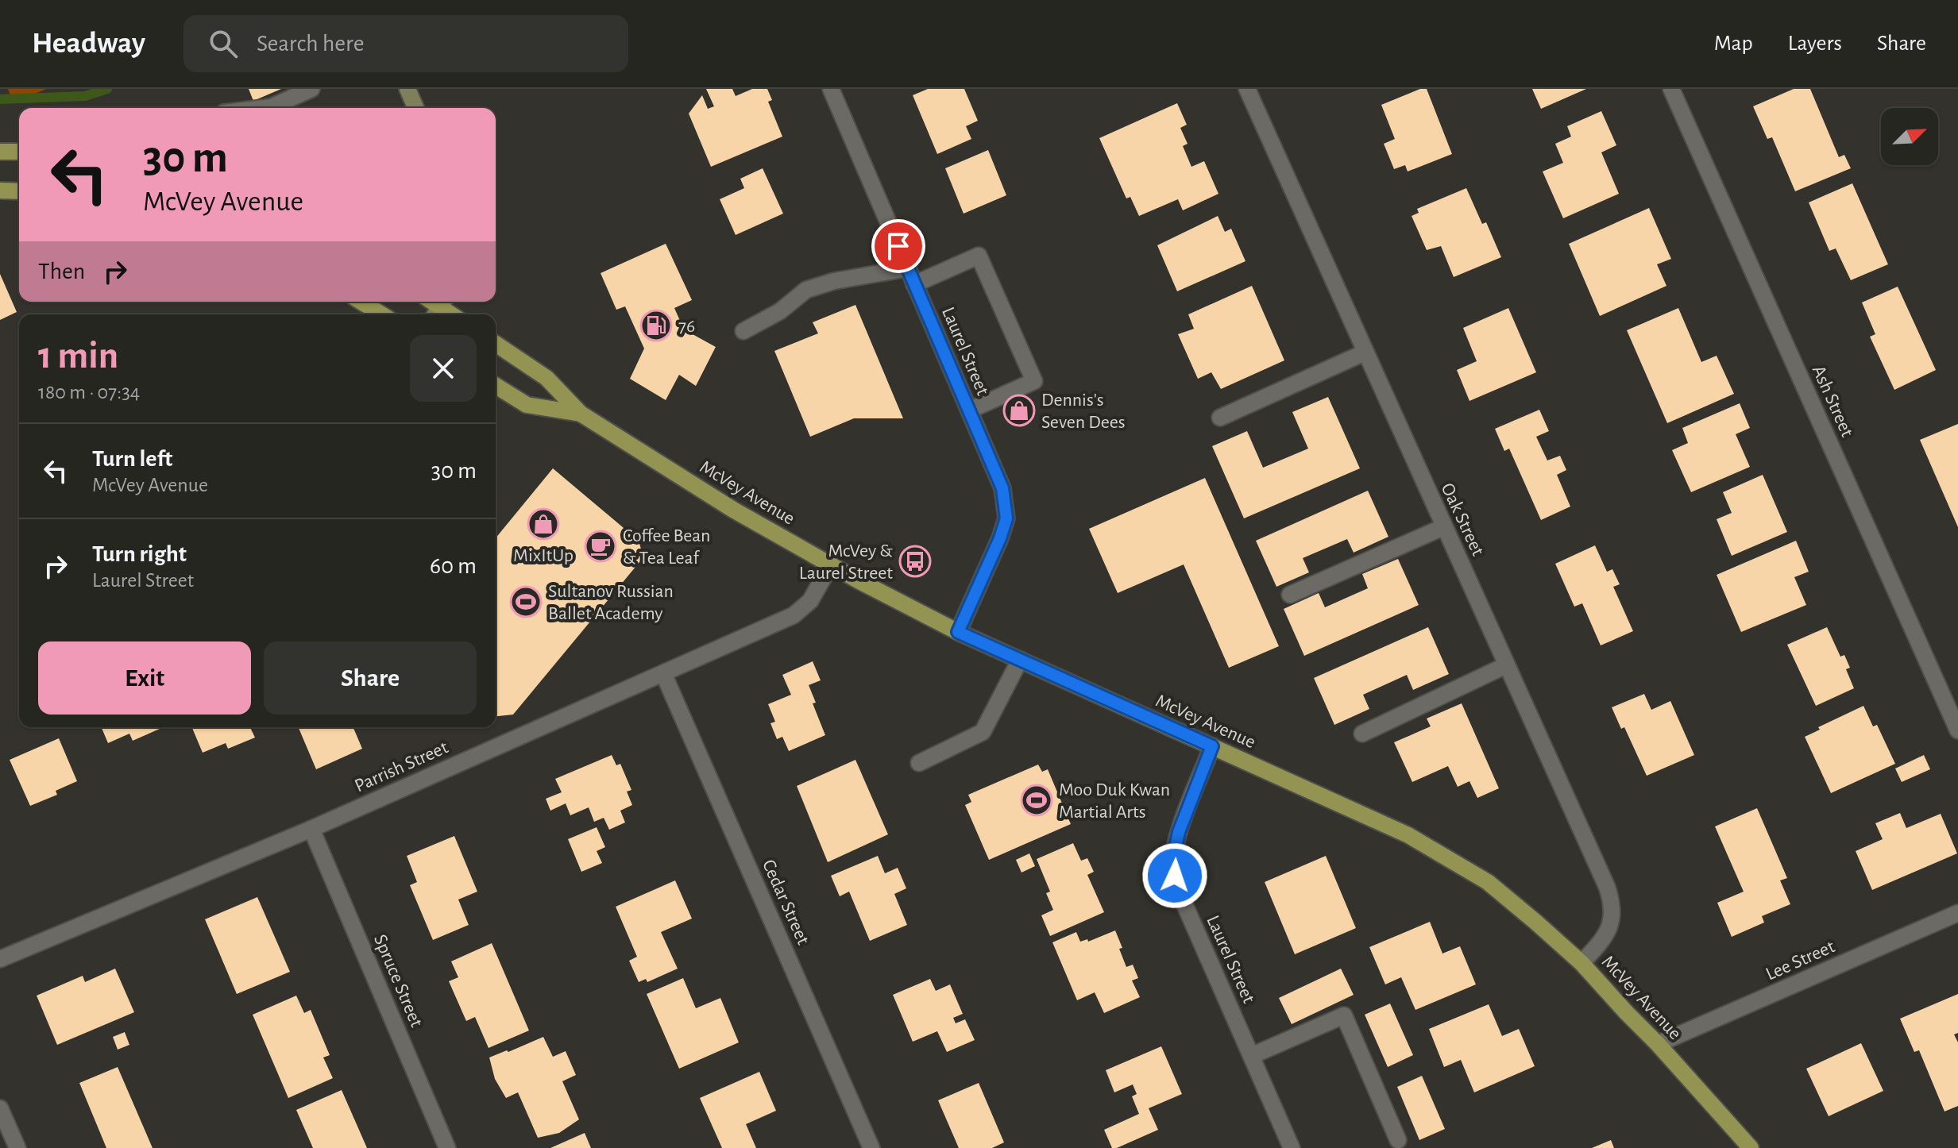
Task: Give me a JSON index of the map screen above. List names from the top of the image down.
{
  "streets": {
    "main road": ["McVey Avenue"],
    "street": [
      "Laurel Street",
      "Ash Street",
      "Oak Street",
      "Parrish Street",
      "Cedar Street",
      "Lee Street",
      "Spruce Street"
    ]
  },
  "crossings": [
    ["Laurel Street", "McVey Avenue"],
    ["McVey Avenue", "Oak Street"],
    ["McVey Avenue", "Parrish Street"],
    ["McVey Avenue", "Lee Street"],
    ["Parrish Street", "Cedar Street"],
    ["Parrish Street", "Spruce Street"]
  ],
  "places": {
    "fuel station": ["76"],
    "shop": ["Dennis's Seven Dees", "MixItUp"],
    "cafe": ["Coffee Bean & Tea Leaf"],
    "bus stop": ["McVey & Laurel Street"],
    "sports": ["Sultanov Russian Ballet Academy", "Moo Duk Kwan Martial Arts"]
  },
  "north": "top right",
  "page": {
    "header": "Headway",
    "search": "Search here",
    "nav": ["Map", "Layers", "Share"],
    "turn": ["30 m", "McVey Avenue"],
    "then": "Then",
    "heading": ["1 min", "180 m · 07:34"],
    "list": [
      {
        "name": "Turn left",
        "note": "McVey Avenue",
        "value": "30 m"
      },
      {
        "name": "Turn right",
        "note": "Laurel Street",
        "value": "60 m"
      }
    ],
    "buttons": ["Exit", "Share"]
  }
}
